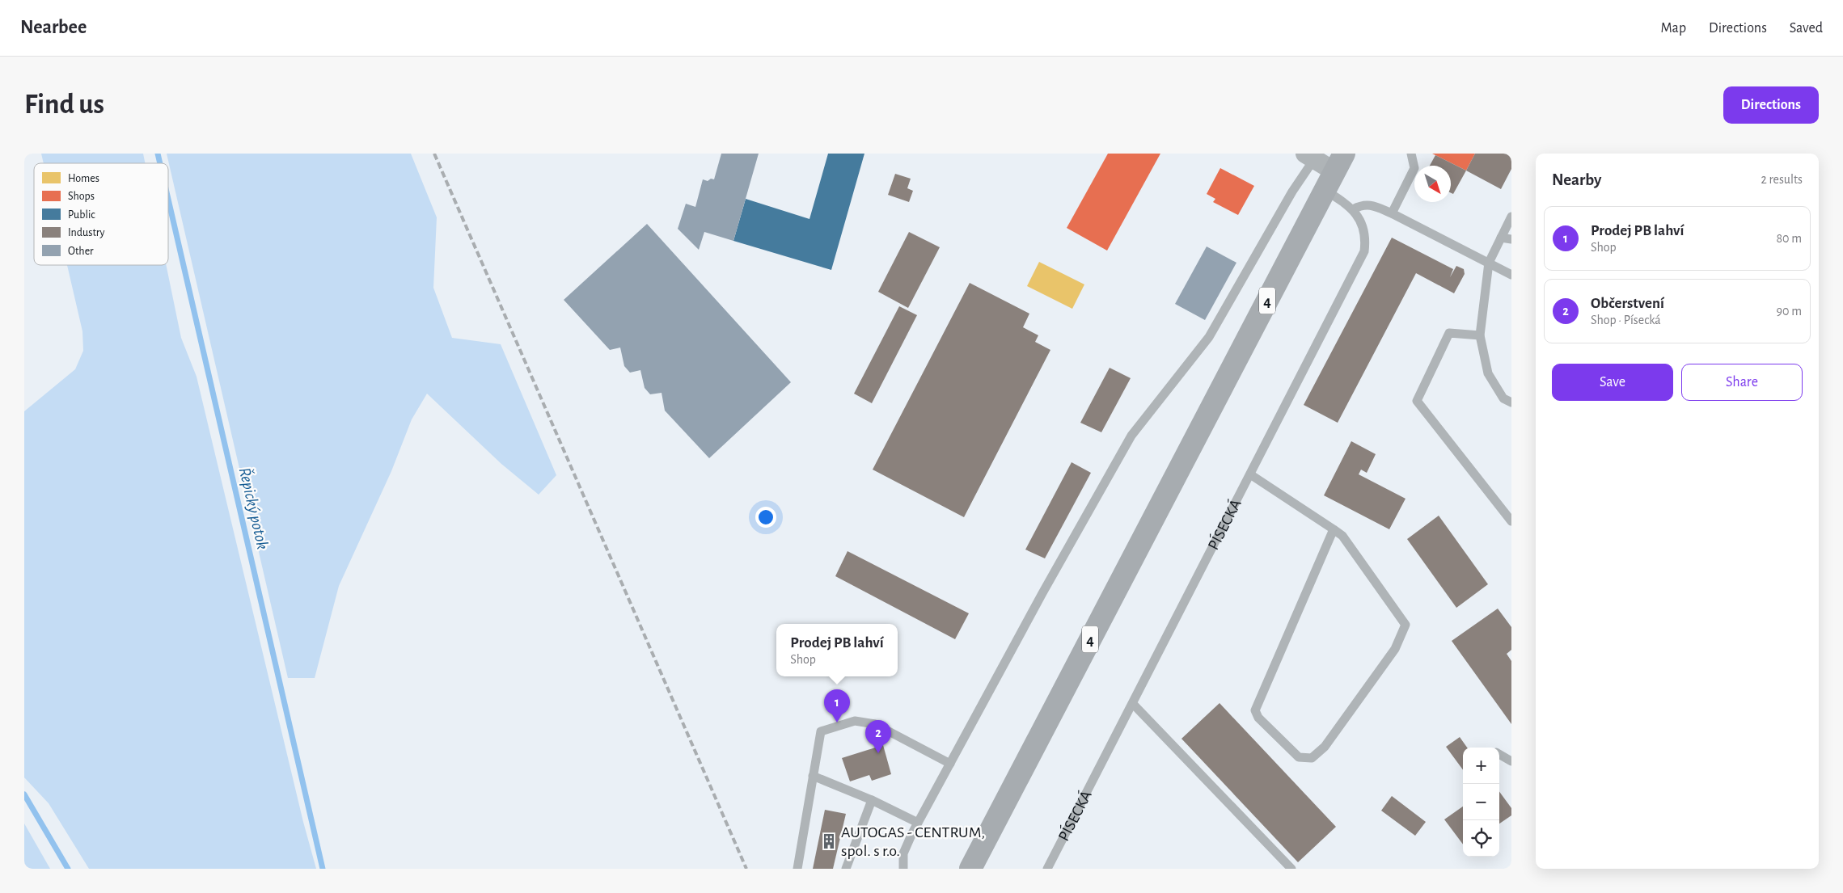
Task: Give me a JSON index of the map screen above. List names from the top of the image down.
{
  "streets": {
    "main road": ["4"],
    "lane": ["PÍSECKÁ"]
  },
  "crossings": [
    ["4", "PÍSECKÁ"]
  ],
  "water": ["Řepický potok"],
  "places": {
    "building": ["AUTOGAS - CENTRUM, spol. s r.o."]
  },
  "legend": [
    "Homes",
    "Shops",
    "Public",
    "Industry",
    "Other"
  ],
  "north": "bottom right",
  "page": {
    "header": "Nearbee",
    "nav": ["Map", "Directions", "Saved"],
    "buttons": [
      "Directions",
      ["Save", "Share"]
    ],
    "title": "Find us",
    "heading": ["Nearby", "2 results"],
    "list": [
      {
        "mark": "1",
        "name": "Prodej PB lahví",
        "note": "Shop",
        "value": "80 m"
      },
      {
        "mark": "2",
        "name": "Občerstvení",
        "note": "Shop · Písecká",
        "value": "90 m"
      }
    ],
    "popup": ["Prodej PB lahví", "Shop"],
    "pins": ["1", "2"],
    "map_buttons": ["+", "−"]
  }
}
